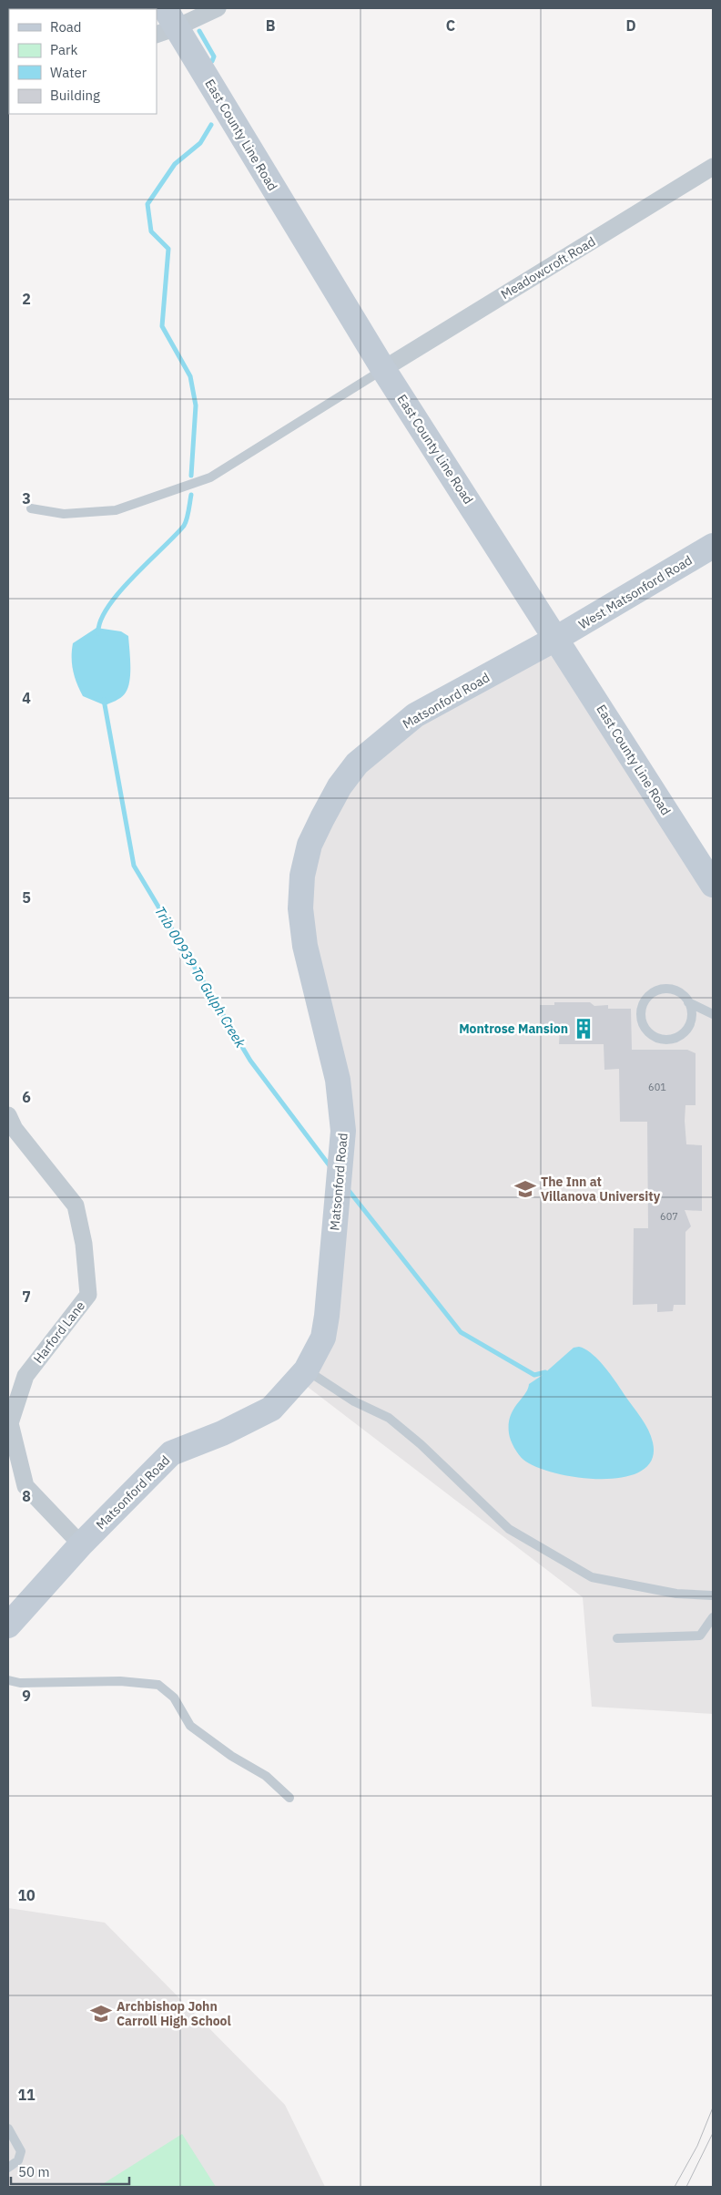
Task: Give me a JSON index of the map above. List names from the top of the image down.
{
  "streets": {
    "main road": ["East County Line Road", "West Matsonford Road", "Matsonford Road"],
    "street": ["Meadowcroft Road", "Harford Lane"]
  },
  "crossings": [
    ["East County Line Road", "Meadowcroft Road"],
    ["East County Line Road", "West Matsonford Road"],
    ["East County Line Road", "Matsonford Road"],
    ["West Matsonford Road", "Matsonford Road"],
    ["Matsonford Road", "Harford Lane"]
  ],
  "water": ["Trib 00939 To Gulph Creek"],
  "places": {
    "building": ["Montrose Mansion"],
    "school or university": ["The Inn at Villanova University", "Archbishop John Carroll High School"]
  },
  "house_numbers": ["601", "607"],
  "legend": [
    "Road",
    "Park",
    "Water",
    "Building"
  ],
  "scale_bar": "50 m",
  "grid": {
    "columns": ["B", "C", "D"],
    "rows": [
      "2",
      "3",
      "4",
      "5",
      "6",
      "7",
      "8",
      "9",
      "10",
      "11"
    ]
  }
}
